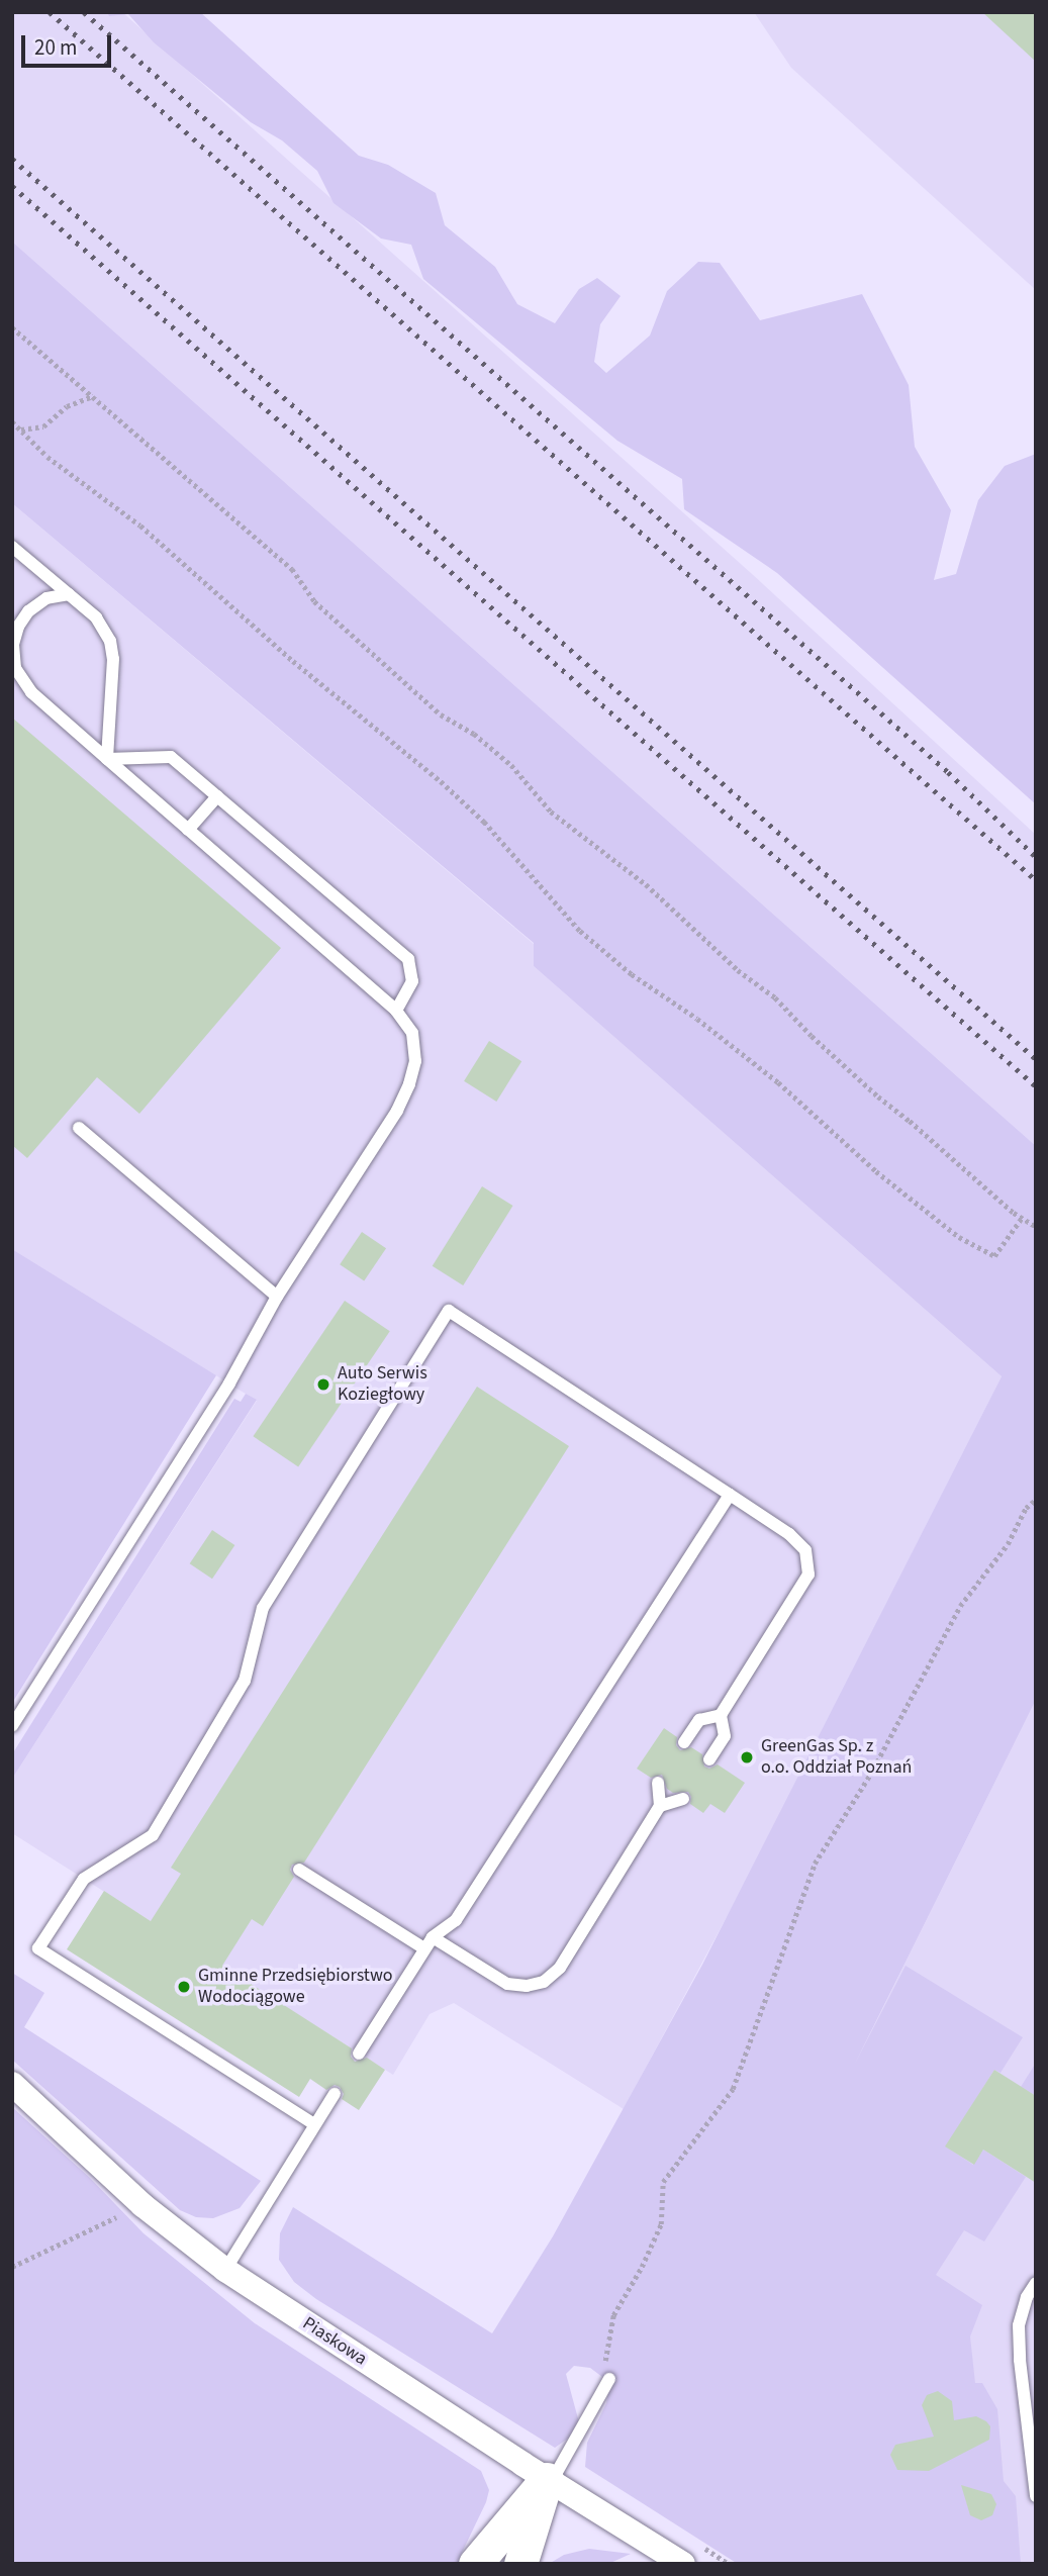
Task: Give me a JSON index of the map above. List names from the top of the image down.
{
  "streets": {
    "street": ["Piaskowa"]
  },
  "places": ["Auto Serwis Koziegłowy", "GreenGas Sp. z o.o. Oddział Poznań", "Gminne Przedsiębiorstwo Wodociągowe"],
  "scale_bar": "20 m"
}
